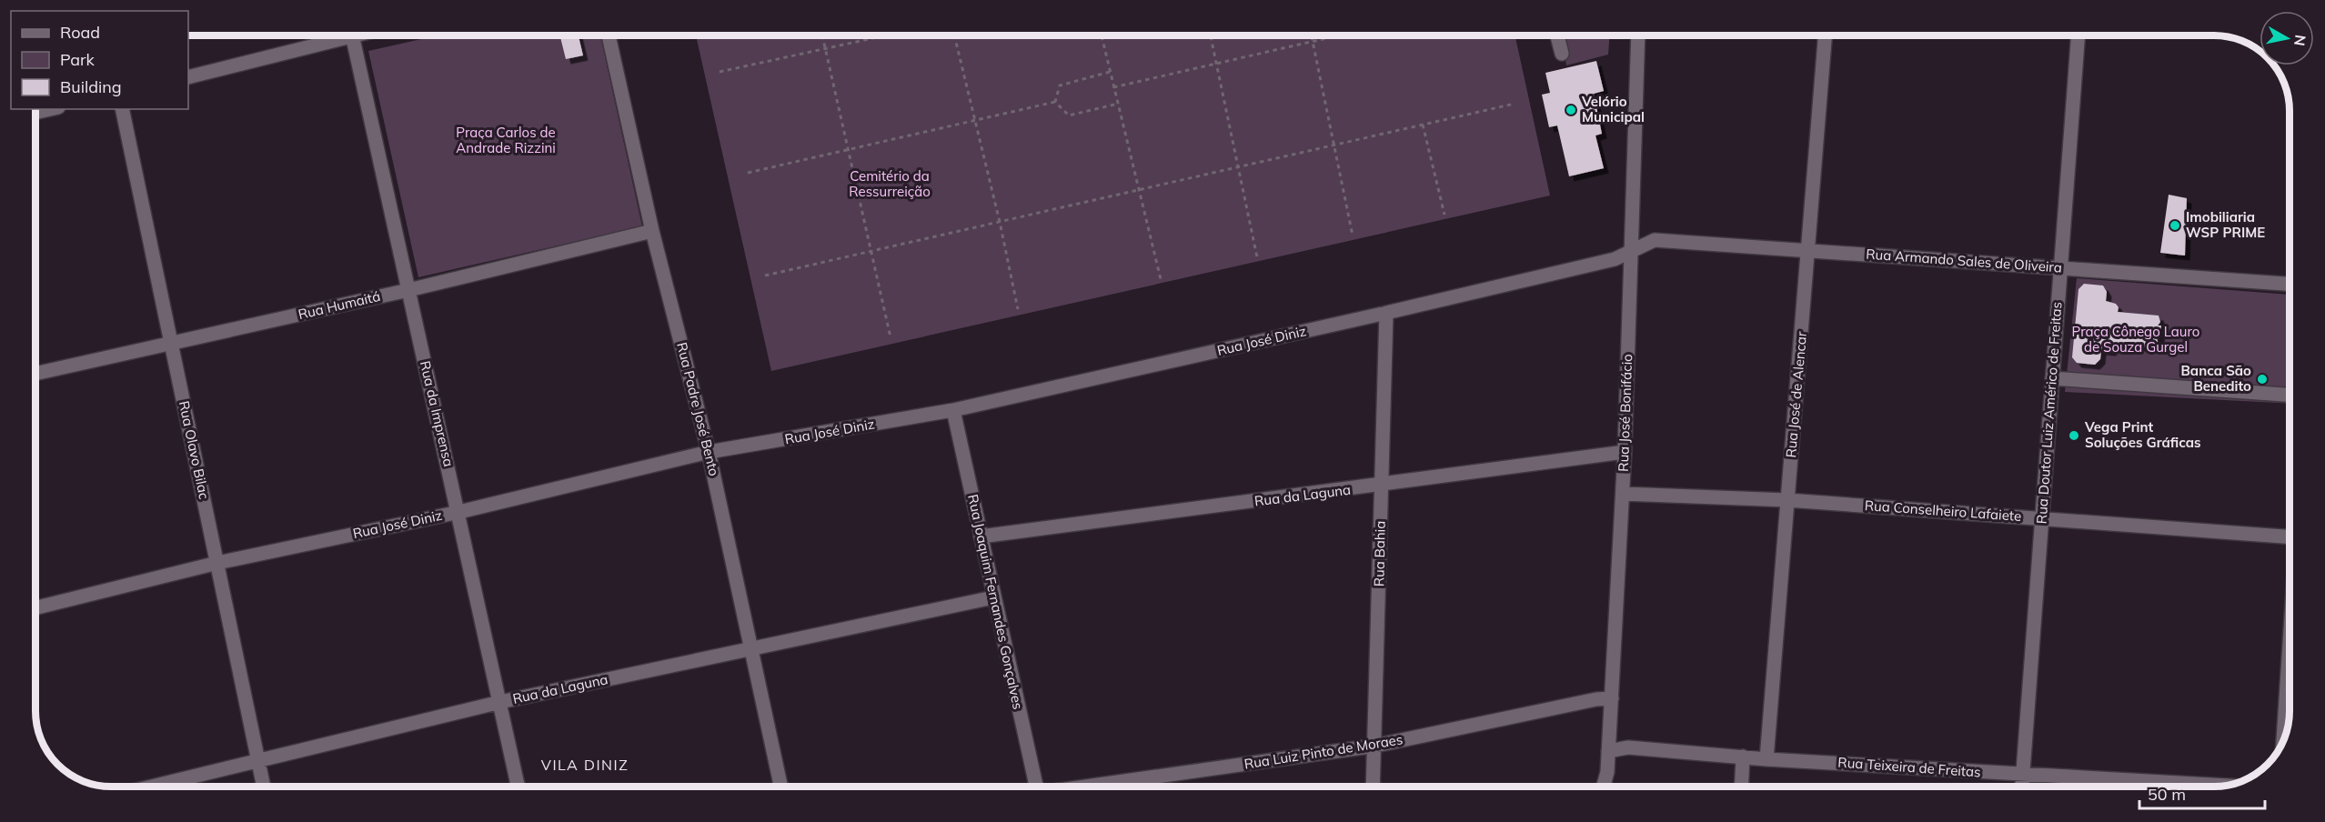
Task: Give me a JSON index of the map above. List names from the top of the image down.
{
  "streets": {
    "street": [
      "Rua Armando Sales de Oliveira",
      "Rua Humaitá",
      "Rua José Diniz",
      "Rua José de Alencar",
      "Rua Padre José Bento",
      "Rua José Bonifácio",
      "Rua Doutor Luiz Américo de Freitas",
      "Rua da Imprensa",
      "Rua Olavo Bilac",
      "Rua da Laguna",
      "Rua Conselheiro Lafaiete",
      "Rua Bahia",
      "Rua Joaquim Fernandes Gonçalves",
      "Rua Luiz Pinto de Moraes",
      "Rua Teixeira de Freitas"
    ]
  },
  "crossings": [
    ["Rua Armando Sales de Oliveira", "Rua José Diniz"],
    ["Rua Armando Sales de Oliveira", "Rua José de Alencar"],
    ["Rua Armando Sales de Oliveira", "Rua José Bonifácio"],
    ["Rua Armando Sales de Oliveira", "Rua Doutor Luiz Américo de Freitas"],
    ["Rua Humaitá", "Rua Padre José Bento"],
    ["Rua Humaitá", "Rua da Imprensa"],
    ["Rua Humaitá", "Rua Olavo Bilac"],
    ["Rua José Diniz", "Rua Padre José Bento"],
    ["Rua José Diniz", "Rua José Bonifácio"],
    ["Rua José Diniz", "Rua da Imprensa"],
    ["Rua José Diniz", "Rua Olavo Bilac"],
    ["Rua José Diniz", "Rua Bahia"],
    ["Rua José Diniz", "Rua Joaquim Fernandes Gonçalves"],
    ["Rua José de Alencar", "Rua Conselheiro Lafaiete"],
    ["Rua José de Alencar", "Rua Teixeira de Freitas"],
    ["Rua Padre José Bento", "Rua da Laguna"],
    ["Rua José Bonifácio", "Rua da Laguna"],
    ["Rua José Bonifácio", "Rua Conselheiro Lafaiete"],
    ["Rua José Bonifácio", "Rua Luiz Pinto de Moraes"],
    ["Rua José Bonifácio", "Rua Teixeira de Freitas"],
    ["Rua Doutor Luiz Américo de Freitas", "Rua Conselheiro Lafaiete"],
    ["Rua Doutor Luiz Américo de Freitas", "Rua Teixeira de Freitas"],
    ["Rua da Imprensa", "Rua da Laguna"],
    ["Rua Olavo Bilac", "Rua da Laguna"],
    ["Rua da Laguna", "Rua Bahia"],
    ["Rua da Laguna", "Rua Joaquim Fernandes Gonçalves"],
    ["Rua Bahia", "Rua Luiz Pinto de Moraes"]
  ],
  "districts": ["VILA DINIZ"],
  "parks": ["Praça Carlos de Andrade Rizzini", "Cemitério da Ressurreição", "Praça Cônego Lauro de Souza Gurgel"],
  "places": [
    "Velório Municipal",
    "Imobiliaria WSP PRIME",
    "Banca São Benedito",
    "Vega Print Soluções Gráficas"
  ],
  "legend": ["Road", "Park", "Building"],
  "scale_bar": "50 m",
  "north": "right"
}
